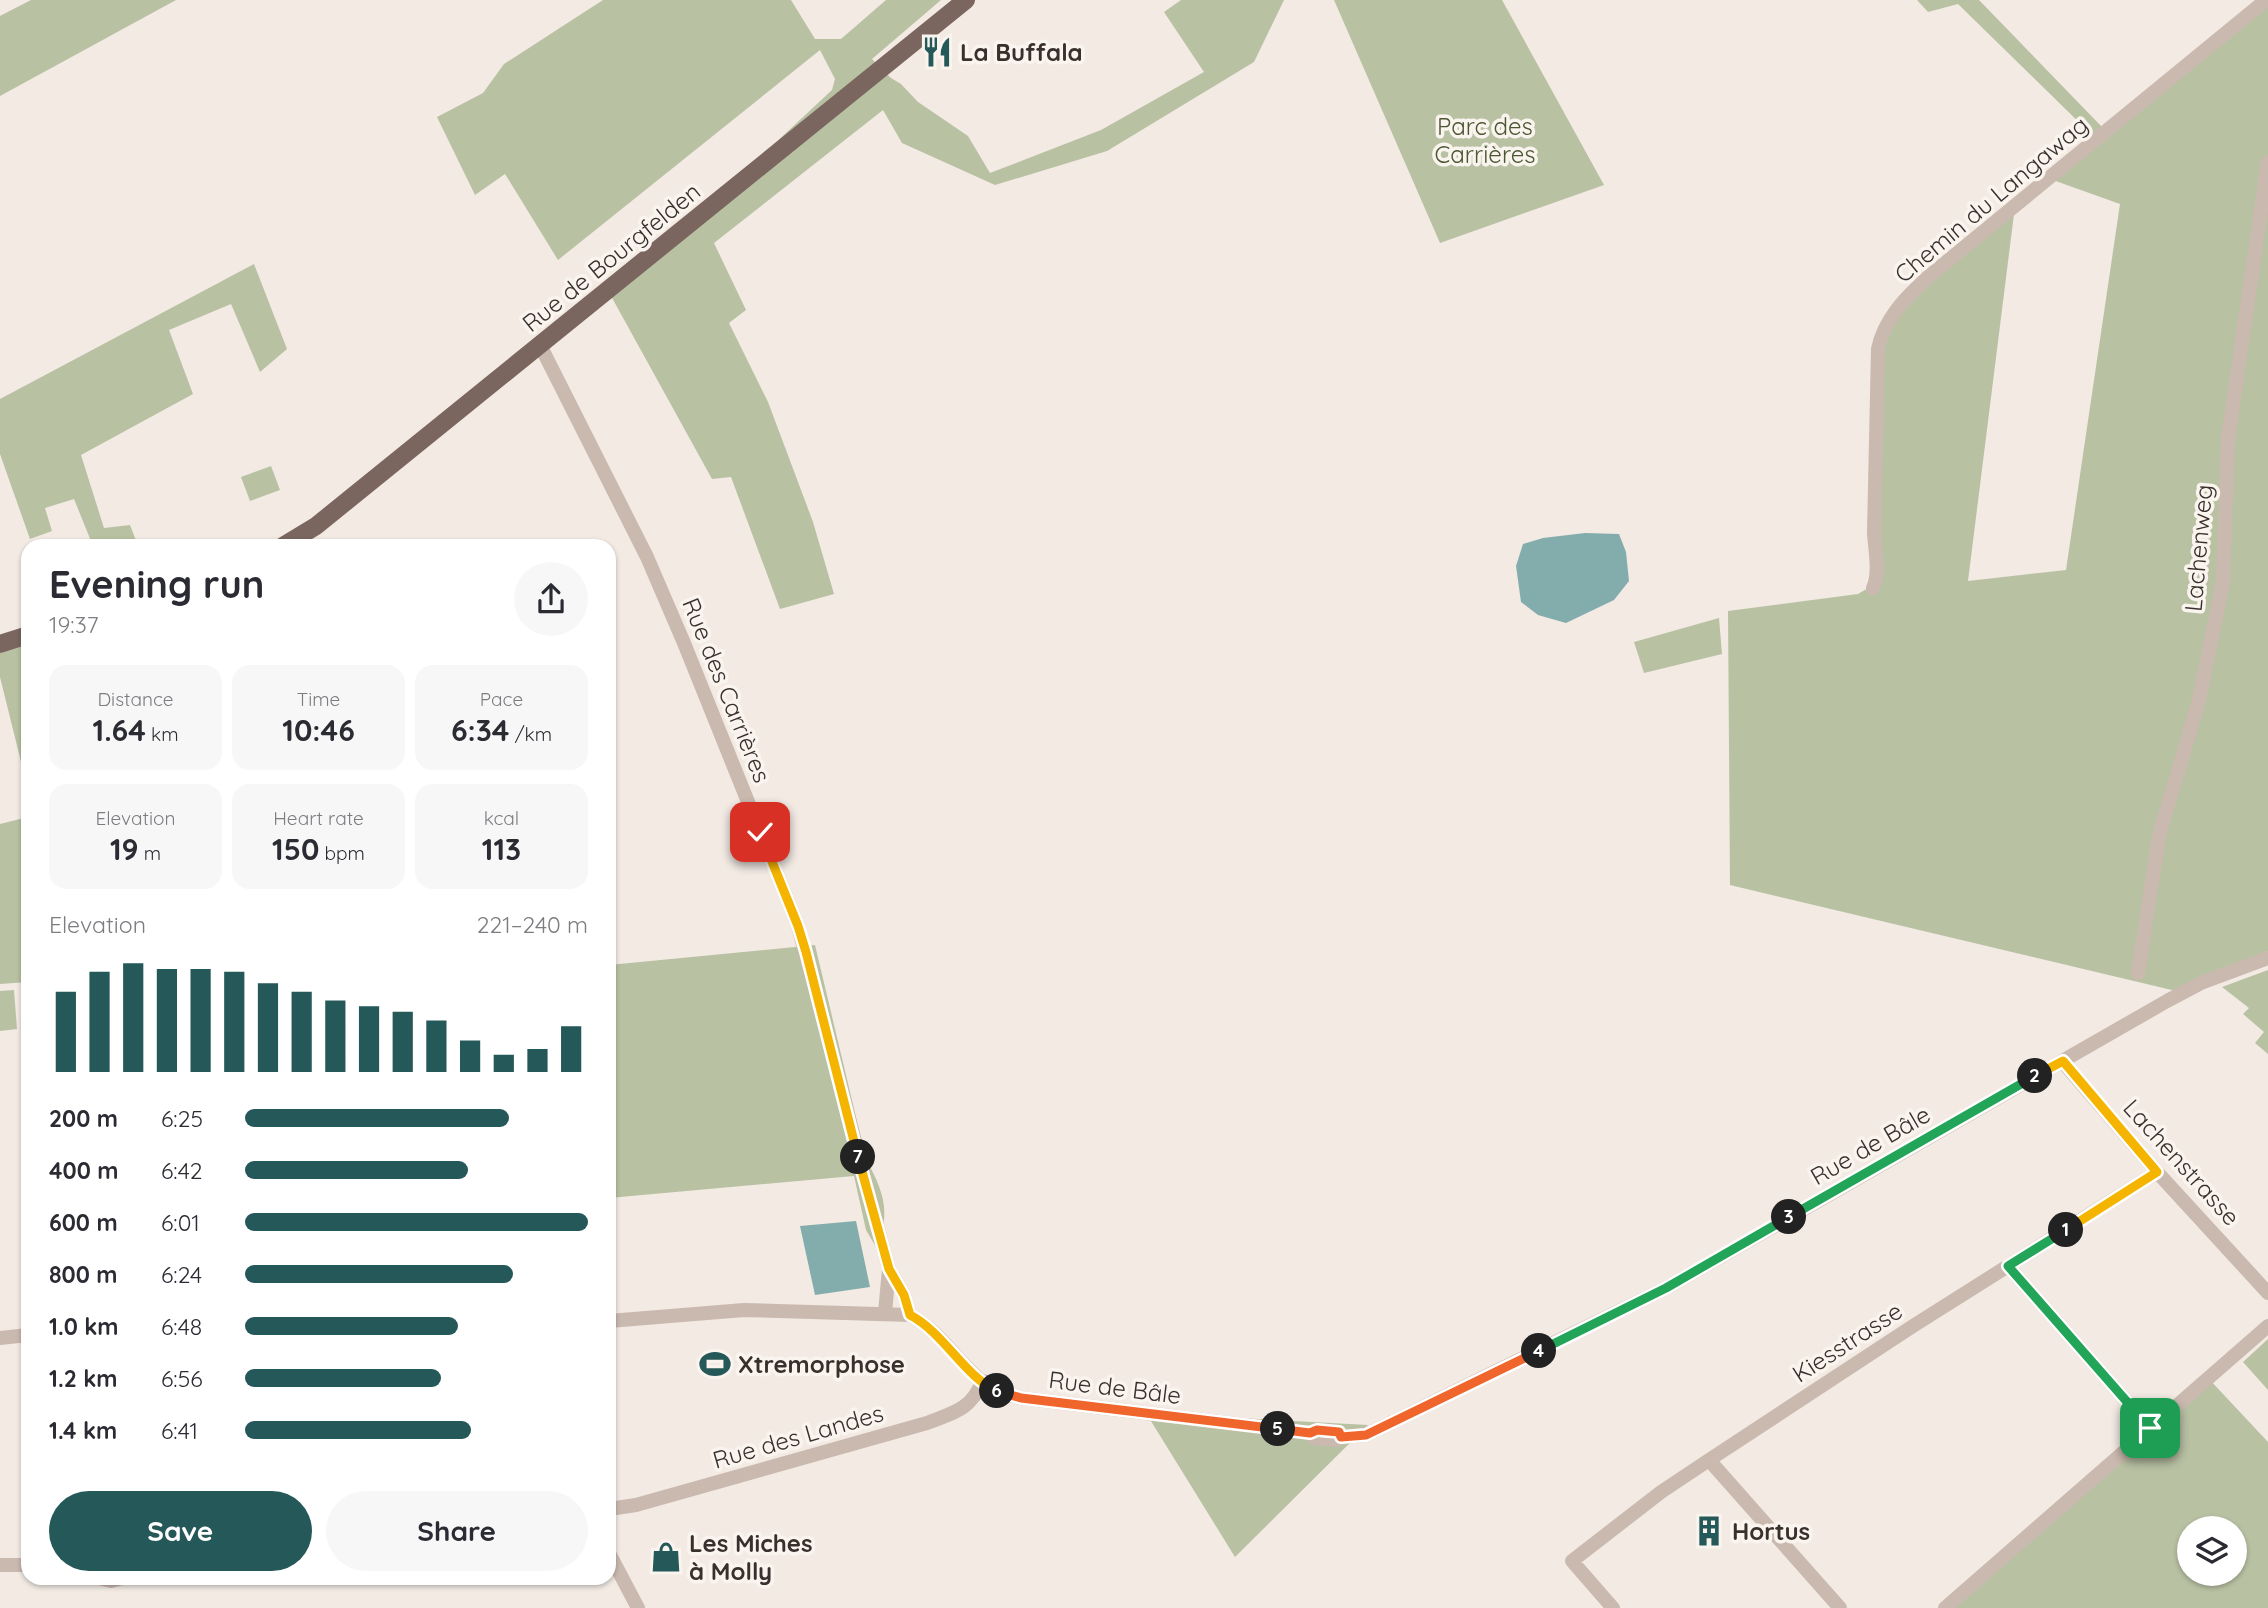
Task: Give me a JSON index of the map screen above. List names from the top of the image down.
{
  "streets": {
    "main road": ["Rue de Bourgfelden"],
    "street": [
      "Chemin du Langawag",
      "Lachenweg",
      "Rue des Carrières",
      "Rue de Bâle",
      "Lachenstrasse",
      "Kiesstrasse",
      "Rue des Landes"
    ]
  },
  "crossings": [
    ["Rue de Bourgfelden", "Rue des Carrières"],
    ["Rue des Carrières", "Rue de Bâle"],
    ["Rue de Bâle", "Lachenstrasse"],
    ["Rue de Bâle", "Rue des Landes"],
    ["Lachenstrasse", "Kiesstrasse"]
  ],
  "parks": ["Parc des Carrières"],
  "places": {
    "restaurant": ["La Buffala"],
    "sports": ["Xtremorphose"],
    "building": ["Hortus"],
    "shop": ["Les Miches à Molly"]
  },
  "page": {
    "heading": ["Evening run", "19:37"],
    "stats": [
      ["Distance", "1.64 km"],
      ["Time", "10:46"],
      ["Pace", "6:34 /km"],
      ["Elevation", "19 m"],
      ["Heart rate", "150 bpm"],
      ["kcal", "113"]
    ],
    "chart": ["Elevation", "221–240 m"],
    "pins": [
      "2",
      "7",
      "3",
      "1",
      "4",
      "6",
      "5"
    ],
    "list": [
      {
        "name": "200 m",
        "note": "6:25"
      },
      {
        "name": "400 m",
        "note": "6:42"
      },
      {
        "name": "600 m",
        "note": "6:01"
      },
      {
        "name": "800 m",
        "note": "6:24"
      },
      {
        "name": "1.0 km",
        "note": "6:48"
      },
      {
        "name": "1.2 km",
        "note": "6:56"
      },
      {
        "name": "1.4 km",
        "note": "6:41"
      }
    ],
    "buttons": ["Save", "Share"]
  }
}
